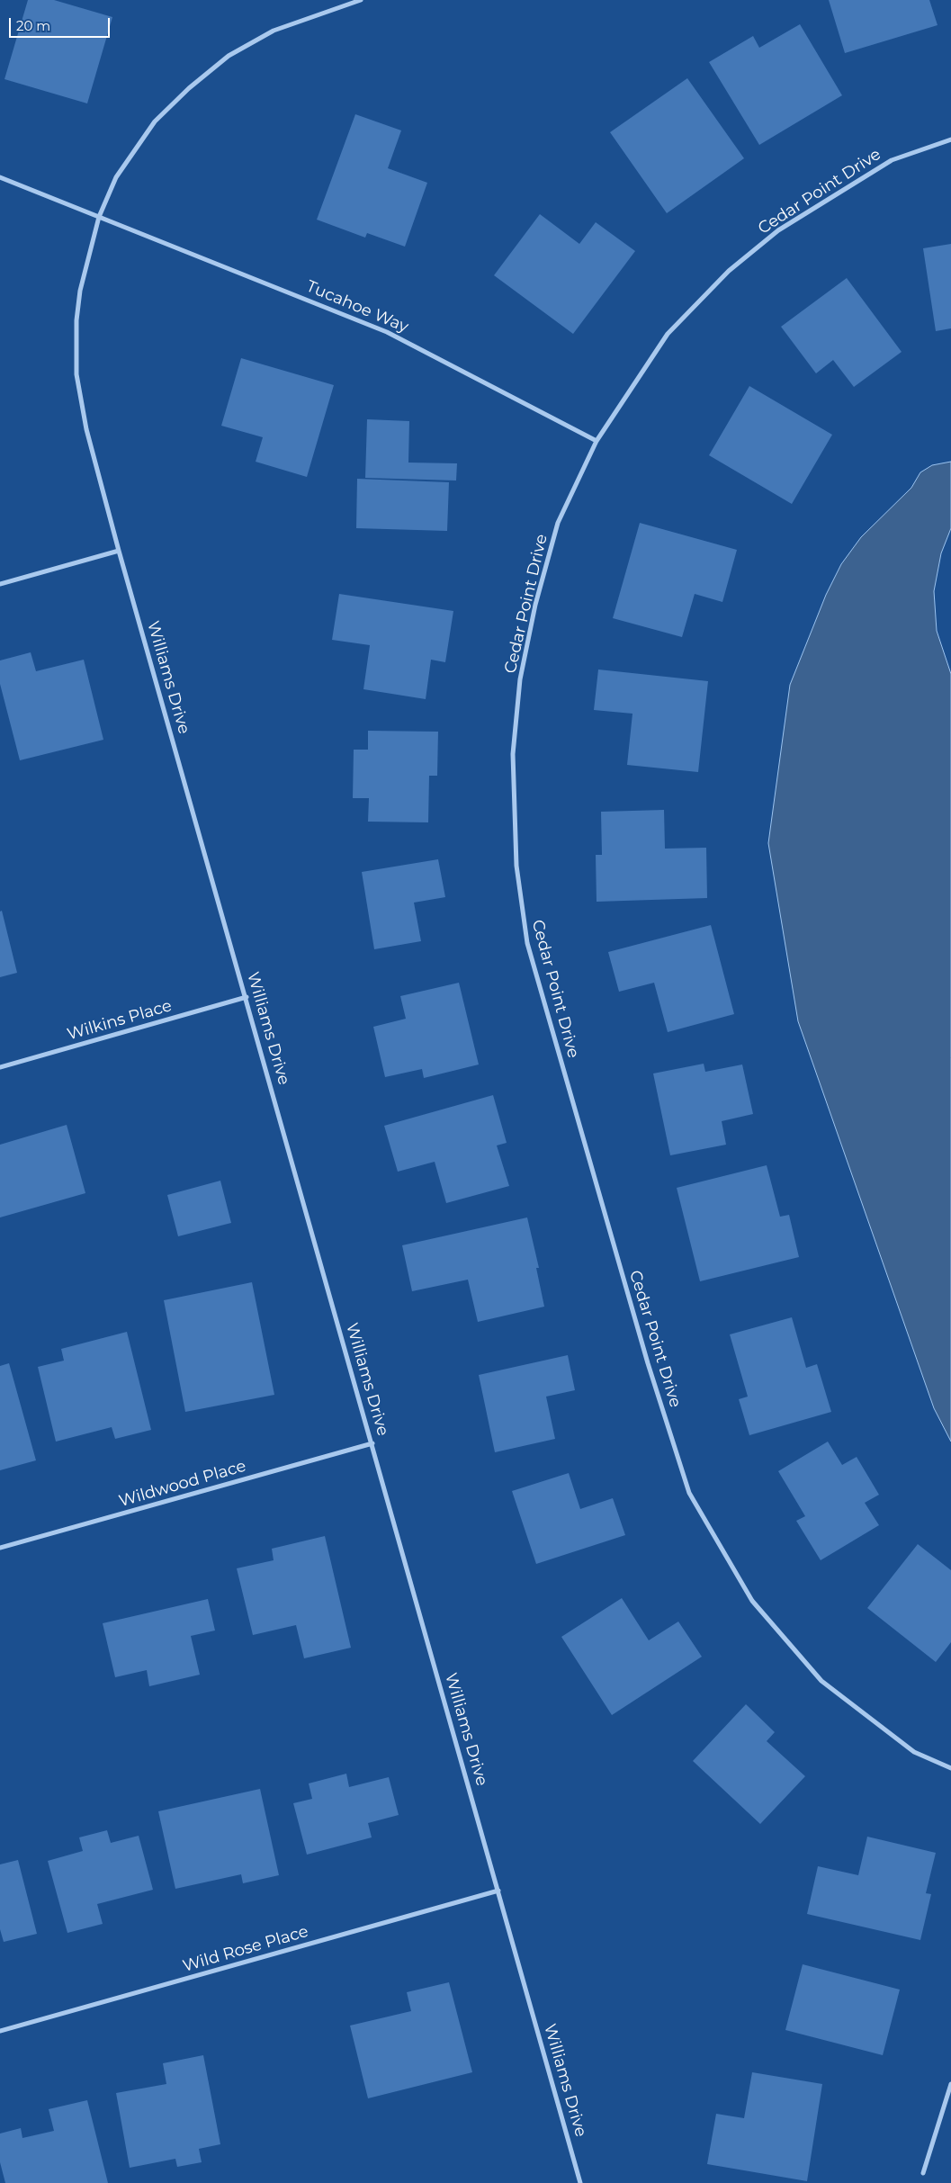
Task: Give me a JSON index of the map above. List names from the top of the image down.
{
  "streets": {
    "street": [
      "Cedar Point Drive",
      "Tucahoe Way",
      "Williams Drive",
      "Wilkins Place",
      "Wildwood Place",
      "Wild Rose Place"
    ]
  },
  "crossings": [
    ["Cedar Point Drive", "Tucahoe Way"],
    ["Tucahoe Way", "Williams Drive"],
    ["Williams Drive", "Wilkins Place"],
    ["Williams Drive", "Wildwood Place"],
    ["Williams Drive", "Wild Rose Place"]
  ],
  "scale_bar": "20 m"
}
